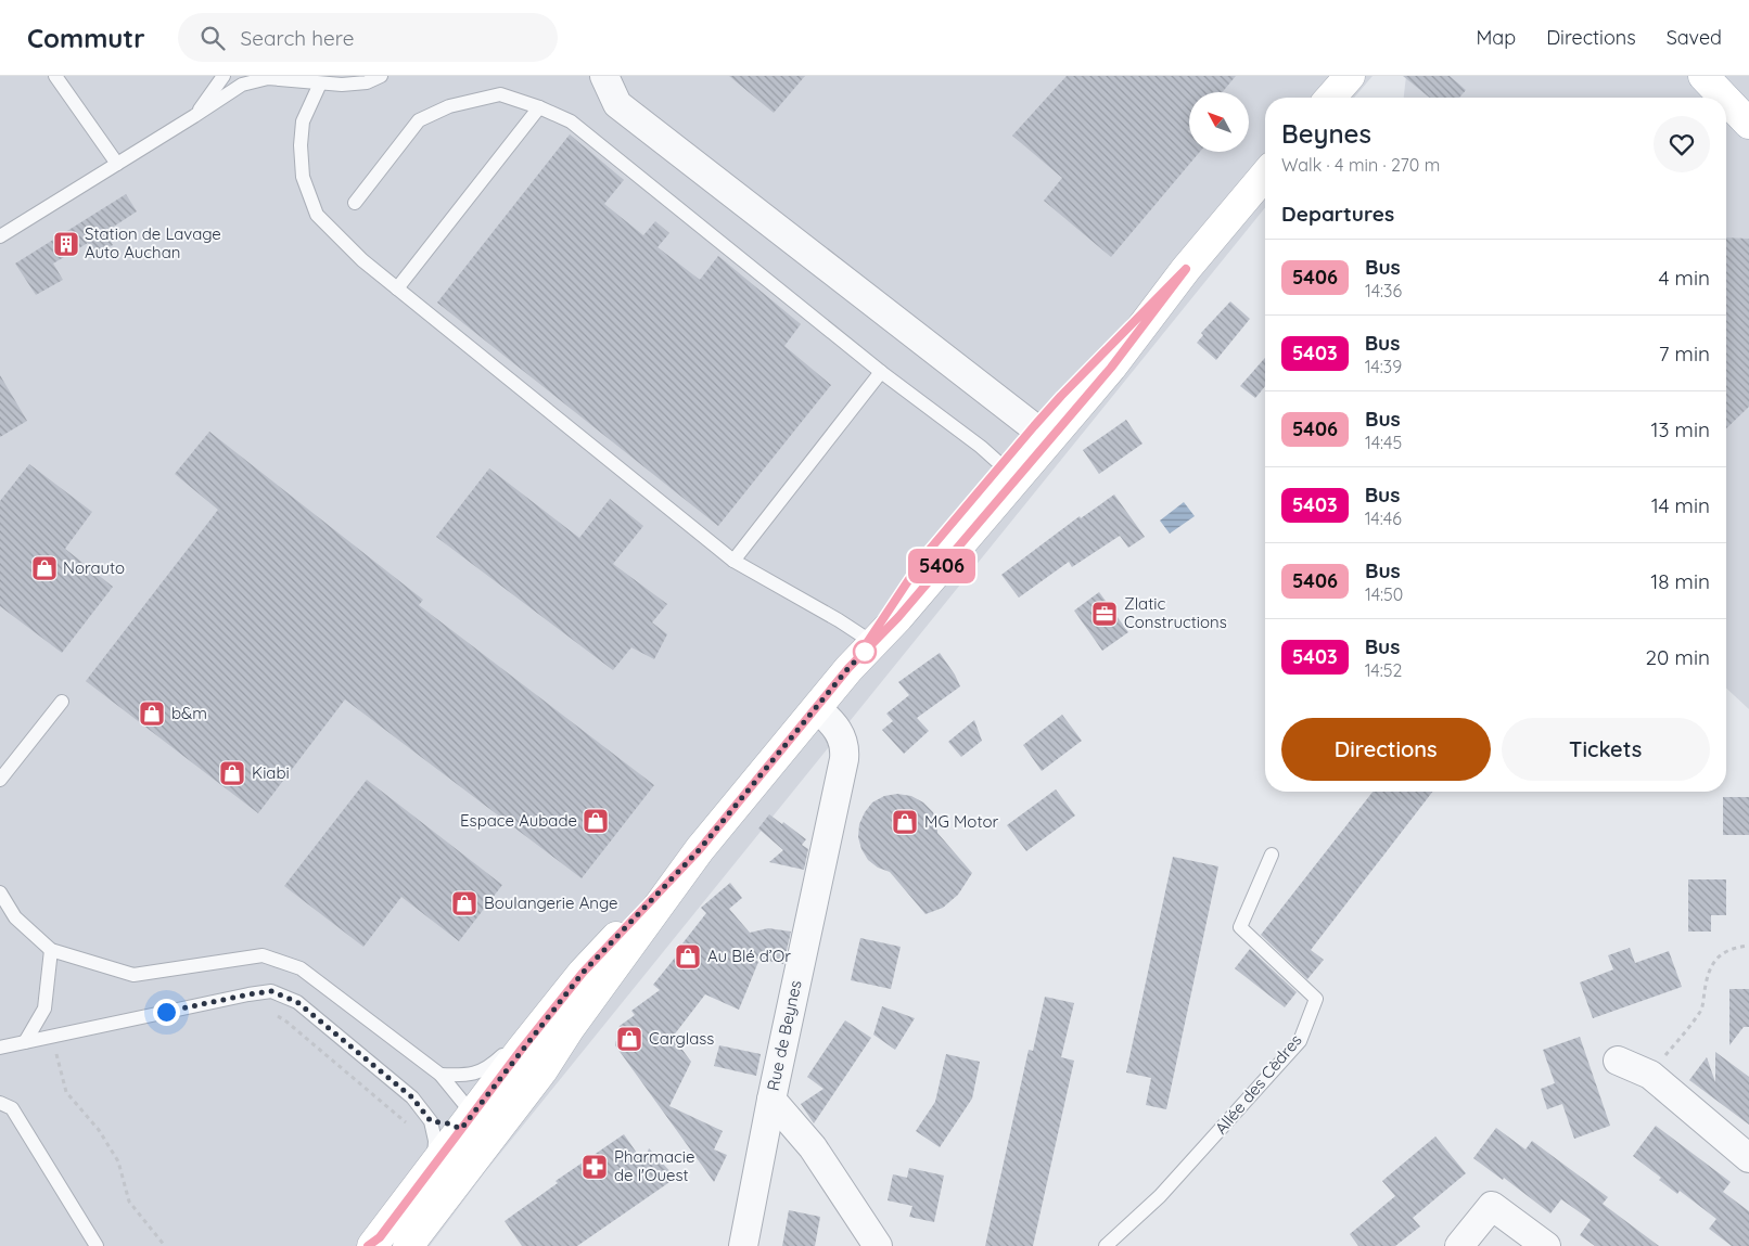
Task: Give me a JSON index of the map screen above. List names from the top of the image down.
{
  "streets": {
    "street": ["Rue de Beynes"],
    "lane": ["Allée des Cèdres"]
  },
  "places": {
    "building": ["Station de Lavage Auto Auchan"],
    "shop": [
      "Norauto",
      "b&m",
      "Kiabi",
      "Espace Aubade",
      "MG Motor",
      "Boulangerie Ange",
      "Au Blé d’Or",
      "Carglass"
    ],
    "office": ["Zlatic Constructions"],
    "pharmacy": ["Pharmacie de l'Ouest"]
  },
  "lines": ["bus line 5406"],
  "north": "top left",
  "page": {
    "header": "Commutr",
    "search": "Search here",
    "nav": ["Map", "Directions", "Saved"],
    "on_map": "5406",
    "heading": [
      ["Beynes", "Walk · 4 min · 270 m"],
      "Departures"
    ],
    "list": [
      {
        "mark": "5406",
        "name": "Bus",
        "note": "14:36",
        "value": "4 min"
      },
      {
        "mark": "5403",
        "name": "Bus",
        "note": "14:39",
        "value": "7 min"
      },
      {
        "mark": "5406",
        "name": "Bus",
        "note": "14:45",
        "value": "13 min"
      },
      {
        "mark": "5403",
        "name": "Bus",
        "note": "14:46",
        "value": "14 min"
      },
      {
        "mark": "5406",
        "name": "Bus",
        "note": "14:50",
        "value": "18 min"
      },
      {
        "mark": "5403",
        "name": "Bus",
        "note": "14:52",
        "value": "20 min"
      }
    ],
    "buttons": ["Directions", "Tickets"]
  }
}
